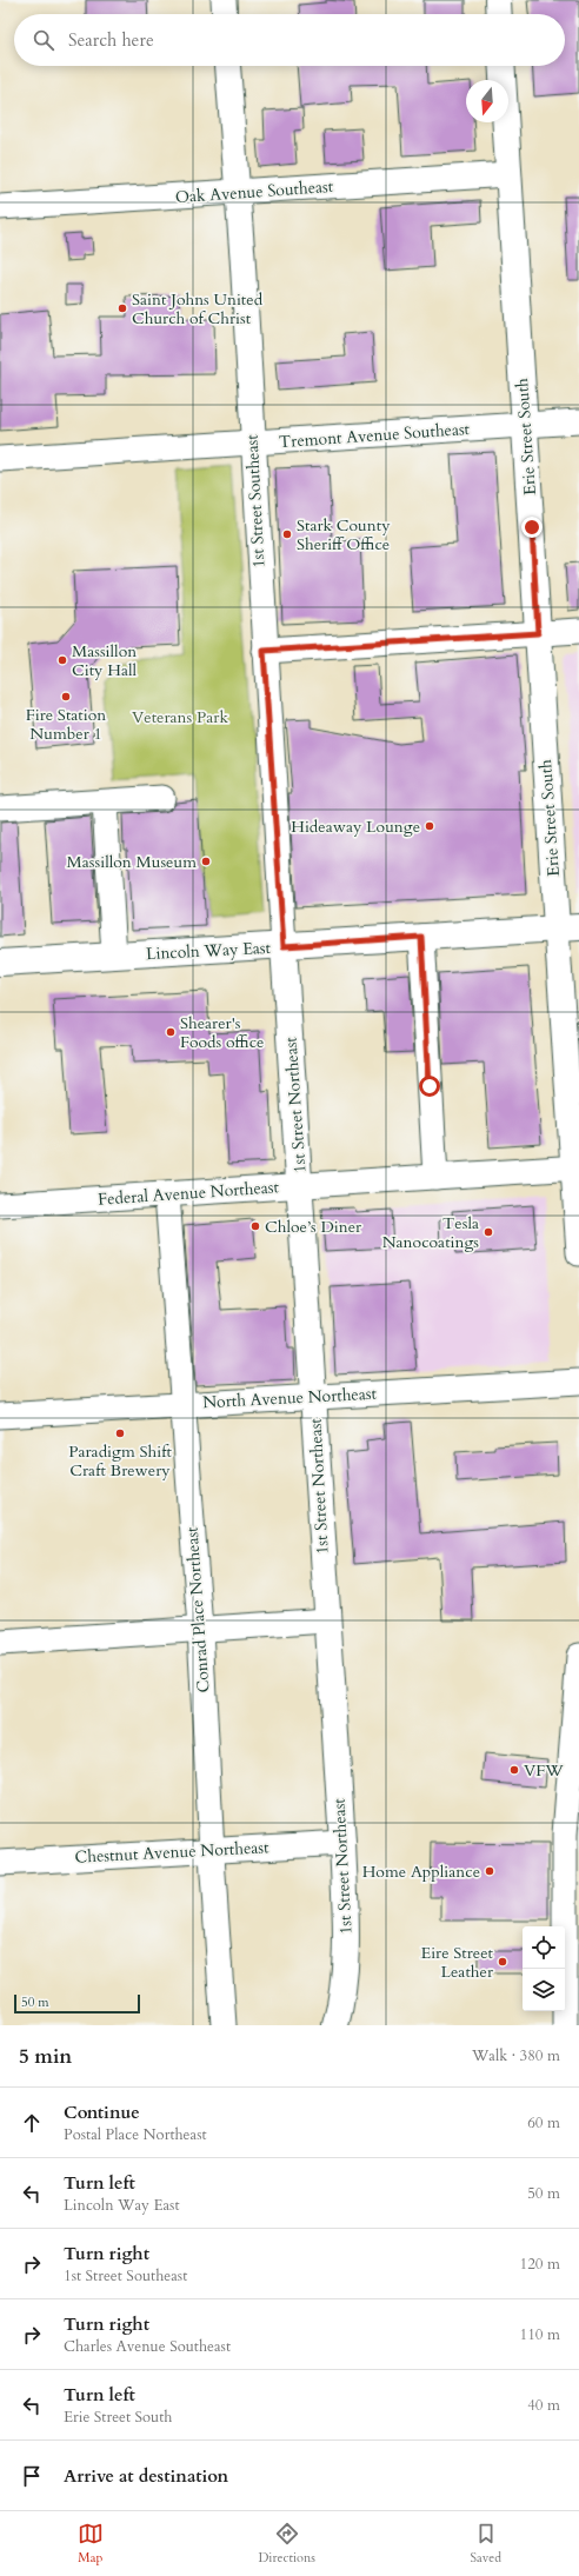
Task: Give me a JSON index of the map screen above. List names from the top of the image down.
{
  "streets": {
    "main road": ["Erie Street South", "Lincoln Way East", "1st Street Northeast"],
    "street": [
      "Oak Avenue Southeast",
      "Tremont Avenue Southeast",
      "1st Street Southeast",
      "Federal Avenue Northeast",
      "North Avenue Northeast",
      "Conrad Place Northeast",
      "Chestnut Avenue Northeast"
    ]
  },
  "crossings": [
    ["Oak Avenue Southeast", "Erie Street South"],
    ["Oak Avenue Southeast", "1st Street Southeast"],
    ["Tremont Avenue Southeast", "Erie Street South"],
    ["Tremont Avenue Southeast", "1st Street Southeast"],
    ["Erie Street South", "Lincoln Way East"],
    ["1st Street Southeast", "Lincoln Way East"],
    ["1st Street Southeast", "1st Street Northeast"],
    ["Lincoln Way East", "1st Street Northeast"],
    ["1st Street Northeast", "Federal Avenue Northeast"],
    ["1st Street Northeast", "North Avenue Northeast"],
    ["1st Street Northeast", "Chestnut Avenue Northeast"],
    ["Federal Avenue Northeast", "Conrad Place Northeast"],
    ["North Avenue Northeast", "Conrad Place Northeast"],
    ["Conrad Place Northeast", "Chestnut Avenue Northeast"]
  ],
  "parks": ["Veterans Park"],
  "places": [
    "Saint Johns United Church of Christ",
    "Stark County Sheriff Office",
    "Massillon City Hall",
    "Fire Station Number 1",
    "Hideaway Lounge",
    "Massillon Museum",
    "Shearer's Foods office",
    "Chloe’s Diner",
    "Tesla Nanocoatings",
    "Paradigm Shift Craft Brewery",
    "VFW",
    "Home Appliance",
    "Eire Street Leather"
  ],
  "scale_bar": "50 m",
  "north": "bottom",
  "page": {
    "search": "Search here",
    "scale": "50 m",
    "heading": ["5 min", "Walk · 380 m"],
    "list": [
      ["Continue", "Postal Place Northeast", "60 m"],
      ["Turn left", "Lincoln Way East", "50 m"],
      ["Turn right", "1st Street Southeast", "120 m"],
      ["Turn right", "Charles Avenue Southeast", "110 m"],
      ["Turn left", "Erie Street South", "40 m"],
      "Arrive at destination"
    ],
    "nav": ["Map", "Directions", "Saved"]
  }
}
